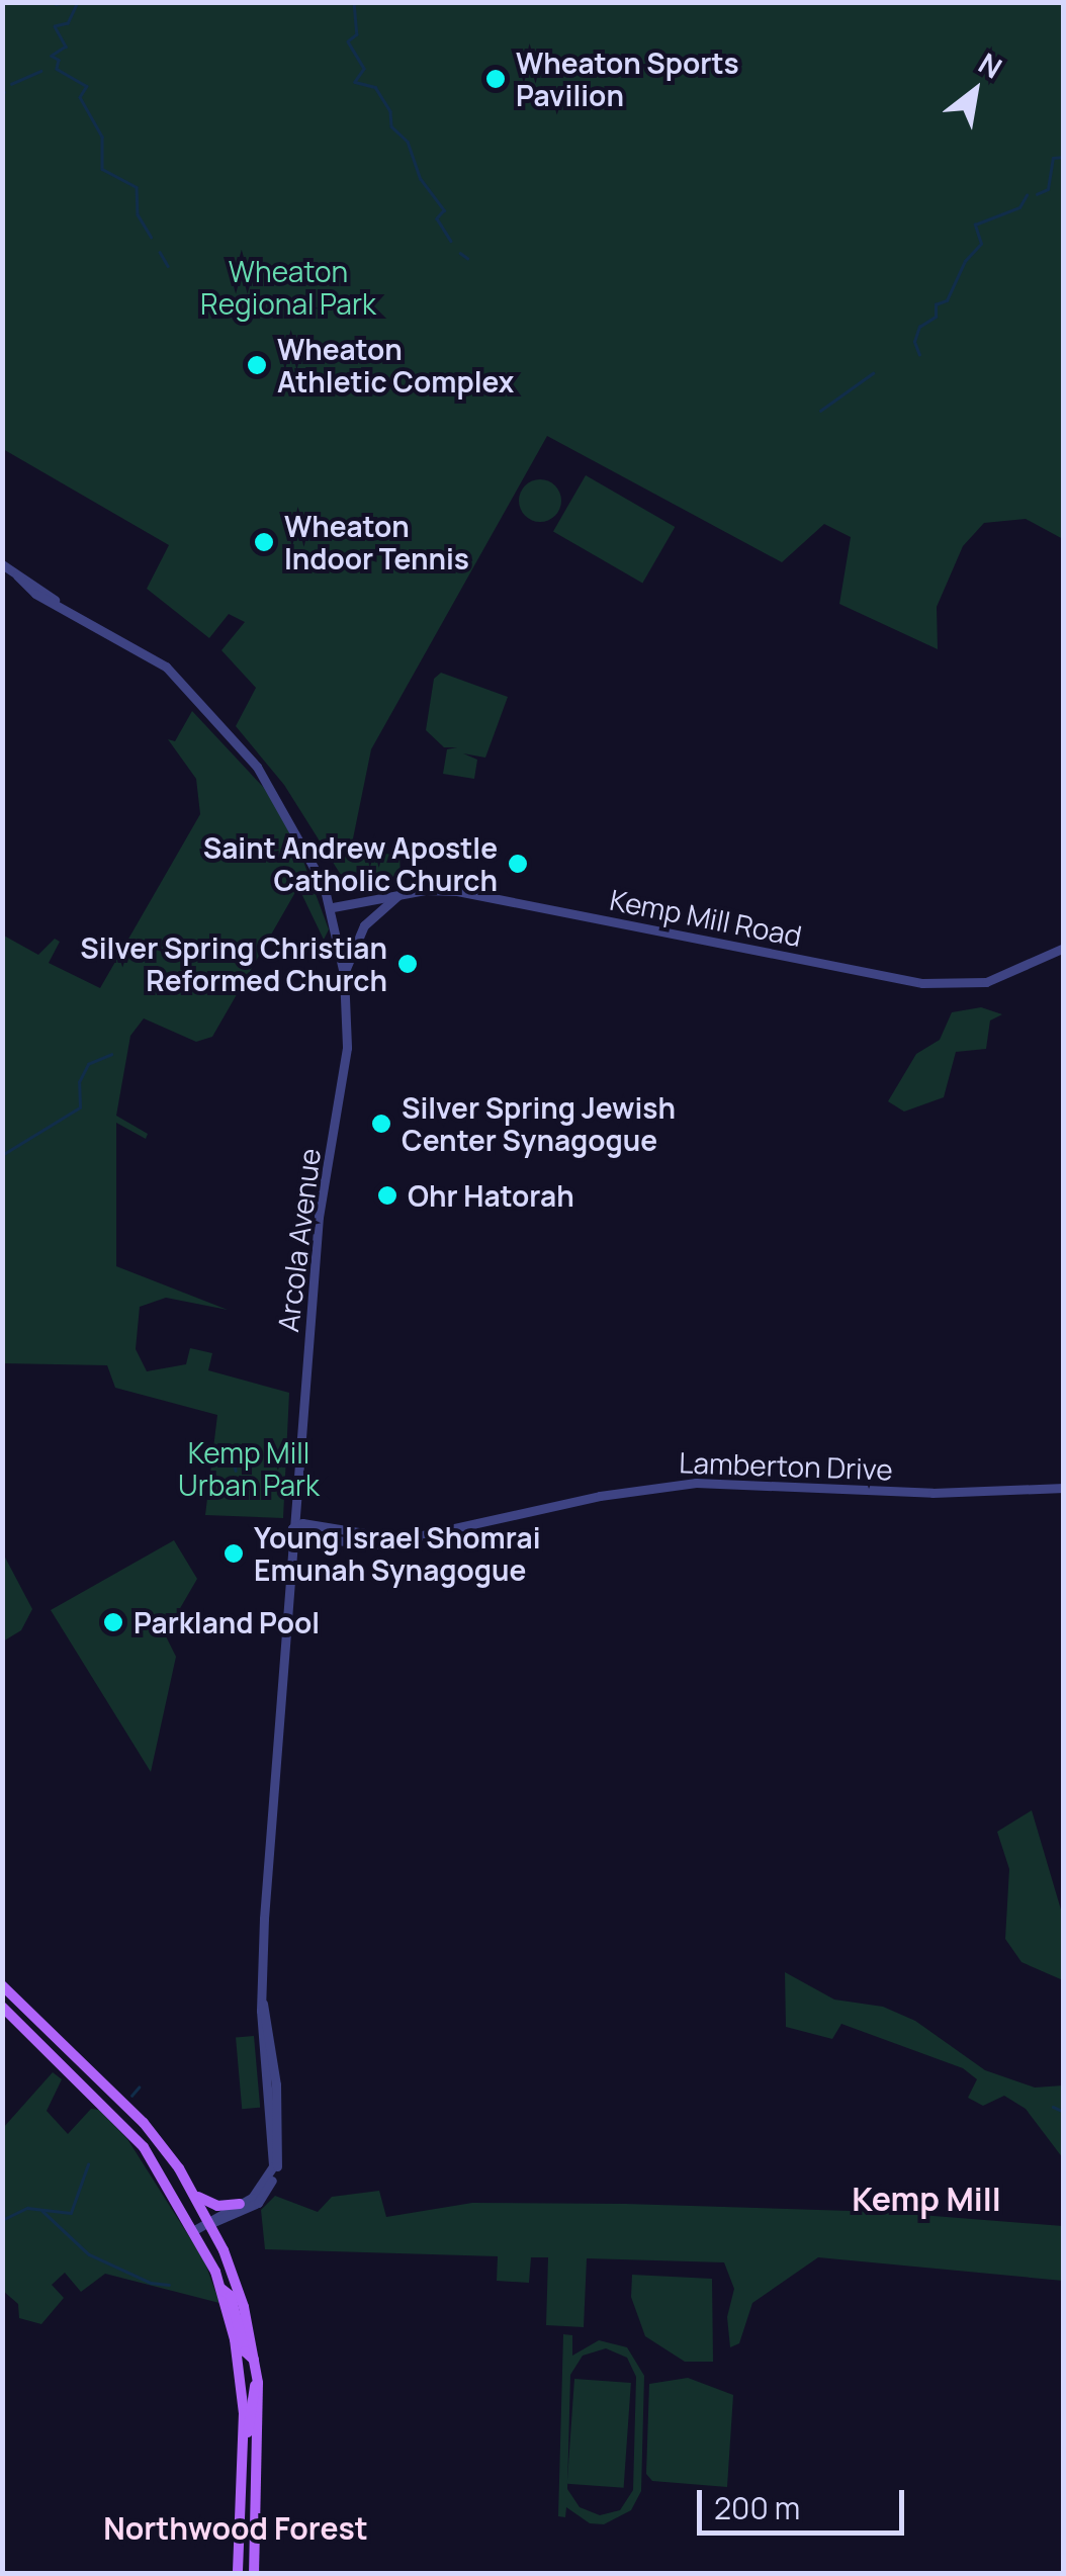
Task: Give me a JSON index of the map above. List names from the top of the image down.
{
  "streets": {
    "street": ["Kemp Mill Road", "Arcola Avenue", "Lamberton Drive"]
  },
  "crossings": [
    ["Kemp Mill Road", "Arcola Avenue"],
    ["Arcola Avenue", "Lamberton Drive"]
  ],
  "districts": ["Kemp Mill", "Northwood Forest"],
  "parks": ["Wheaton Regional Park", "Kemp Mill Urban Park"],
  "places": [
    "Wheaton Sports Pavilion",
    "Wheaton Athletic Complex",
    "Wheaton Indoor Tennis",
    "Saint Andrew Apostle Catholic Church",
    "Silver Spring Christian Reformed Church",
    "Silver Spring Jewish Center Synagogue",
    "Ohr Hatorah",
    "Young Israel Shomrai Emunah Synagogue",
    "Parkland Pool"
  ],
  "scale_bar": "200 m",
  "north": "top right"
}
